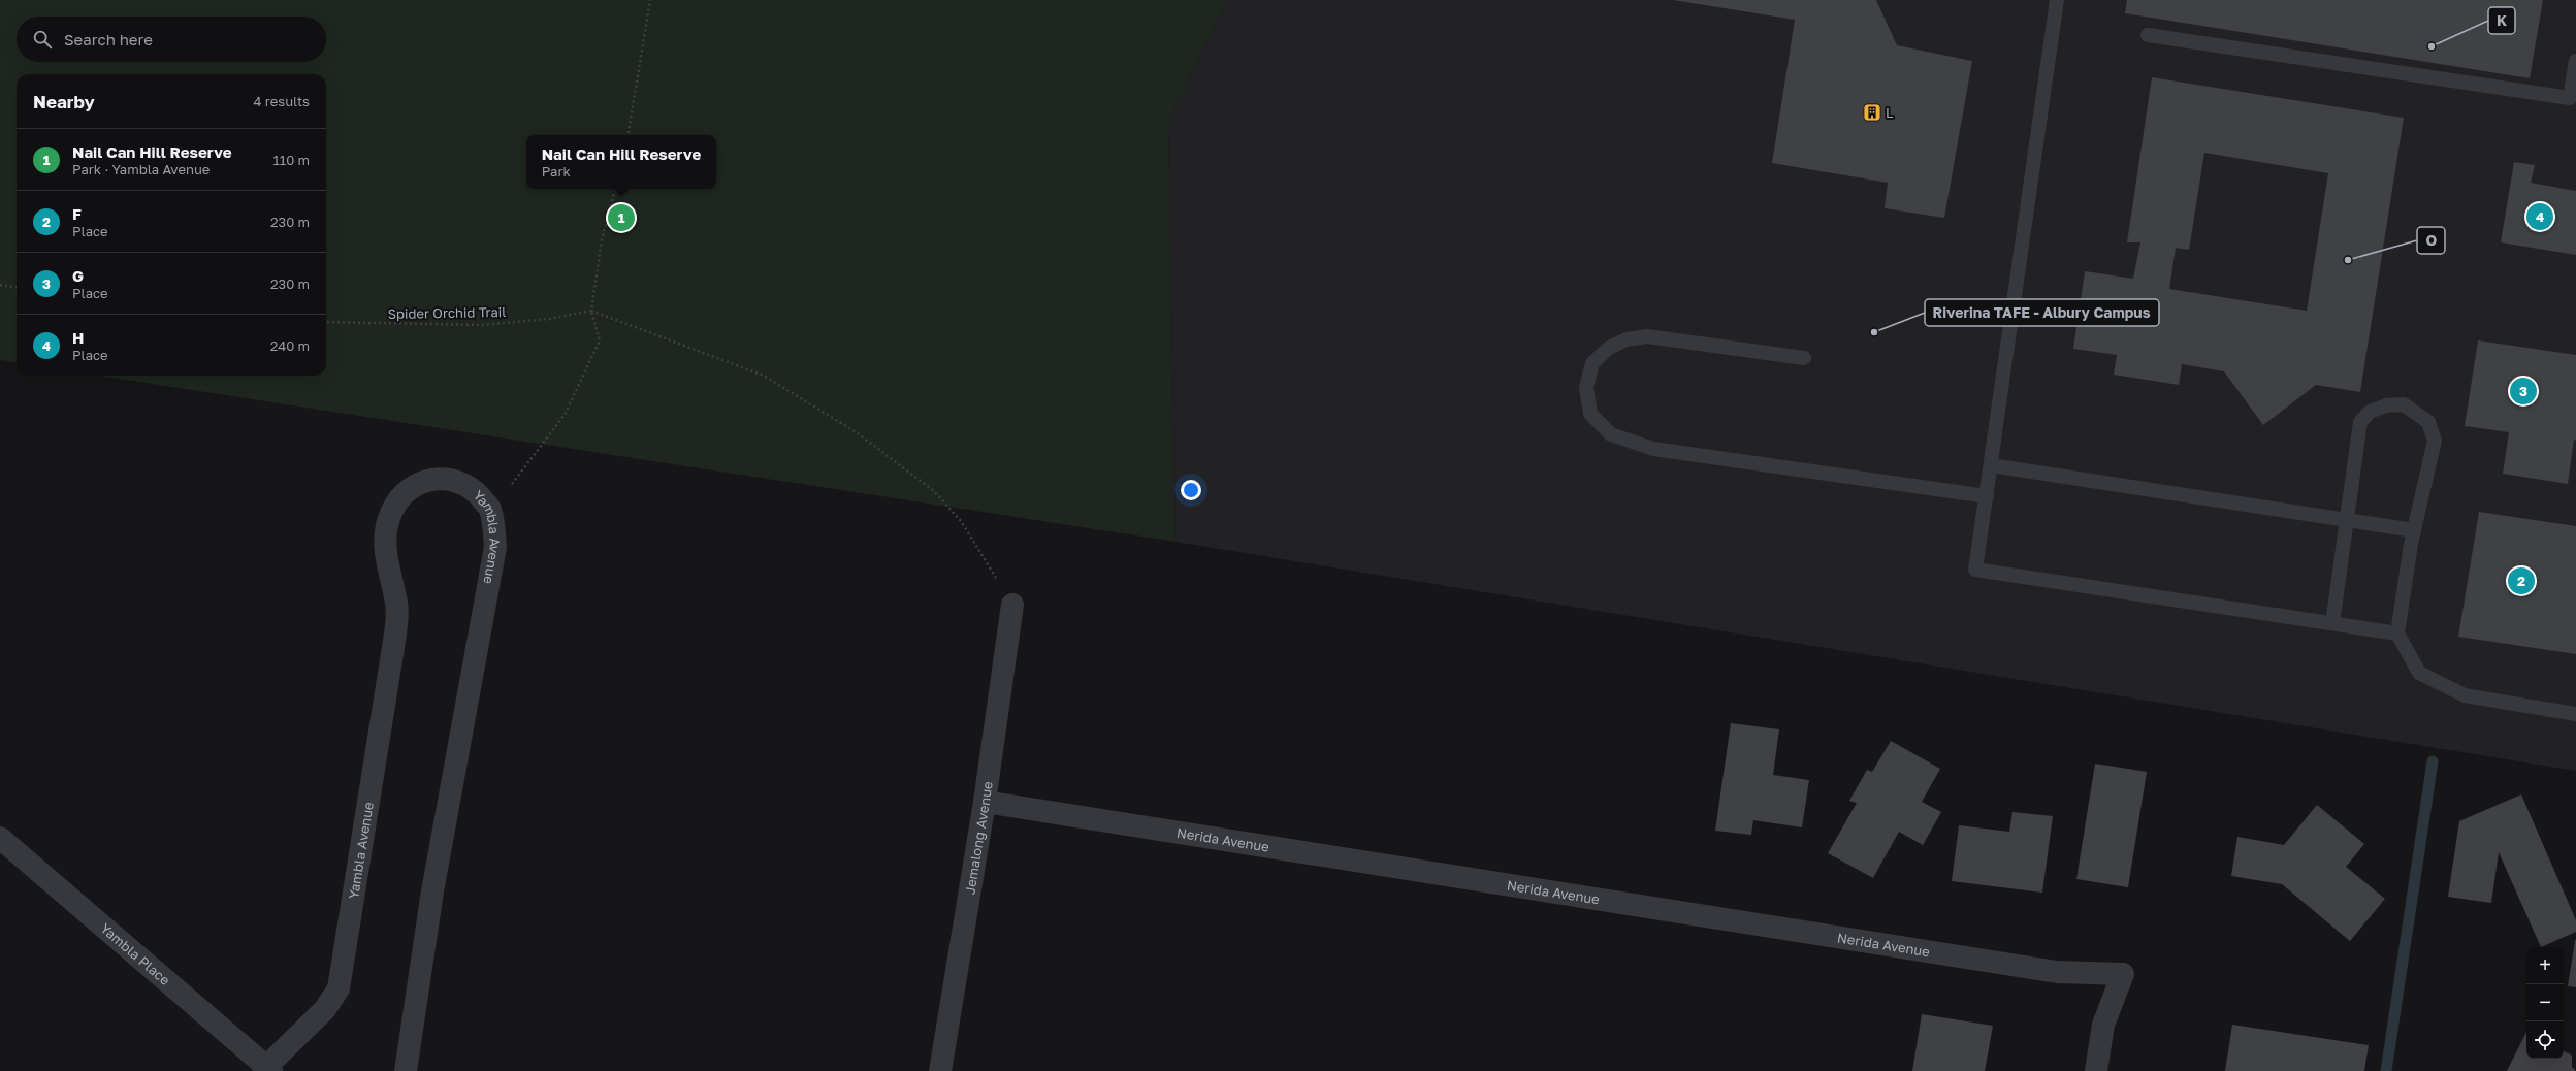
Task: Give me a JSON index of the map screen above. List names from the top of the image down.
{
  "streets": {
    "street": [
      "Yambla Avenue",
      "Jemalong Avenue",
      "Nerida Avenue",
      "Yambla Place"
    ],
    "path": ["Spider Orchid Trail"]
  },
  "crossings": [
    ["Yambla Avenue", "Yambla Place"],
    ["Jemalong Avenue", "Nerida Avenue"]
  ],
  "places": {
    "other": ["K", "O", "Riverina TAFE - Albury Campus"],
    "building": ["L"]
  },
  "page": {
    "search": "Search here",
    "heading": ["Nearby", "4 results"],
    "list": [
      {
        "mark": "1",
        "name": "Nail Can Hill Reserve",
        "note": "Park · Yambla Avenue",
        "value": "110 m"
      },
      {
        "mark": "2",
        "name": "F",
        "note": "Place",
        "value": "230 m"
      },
      {
        "mark": "3",
        "name": "G",
        "note": "Place",
        "value": "230 m"
      },
      {
        "mark": "4",
        "name": "H",
        "note": "Place",
        "value": "240 m"
      }
    ],
    "popup": ["Nail Can Hill Reserve", "Park"],
    "pins": [
      "4",
      "1",
      "3",
      "2"
    ],
    "map_buttons": ["+", "−"]
  }
}
